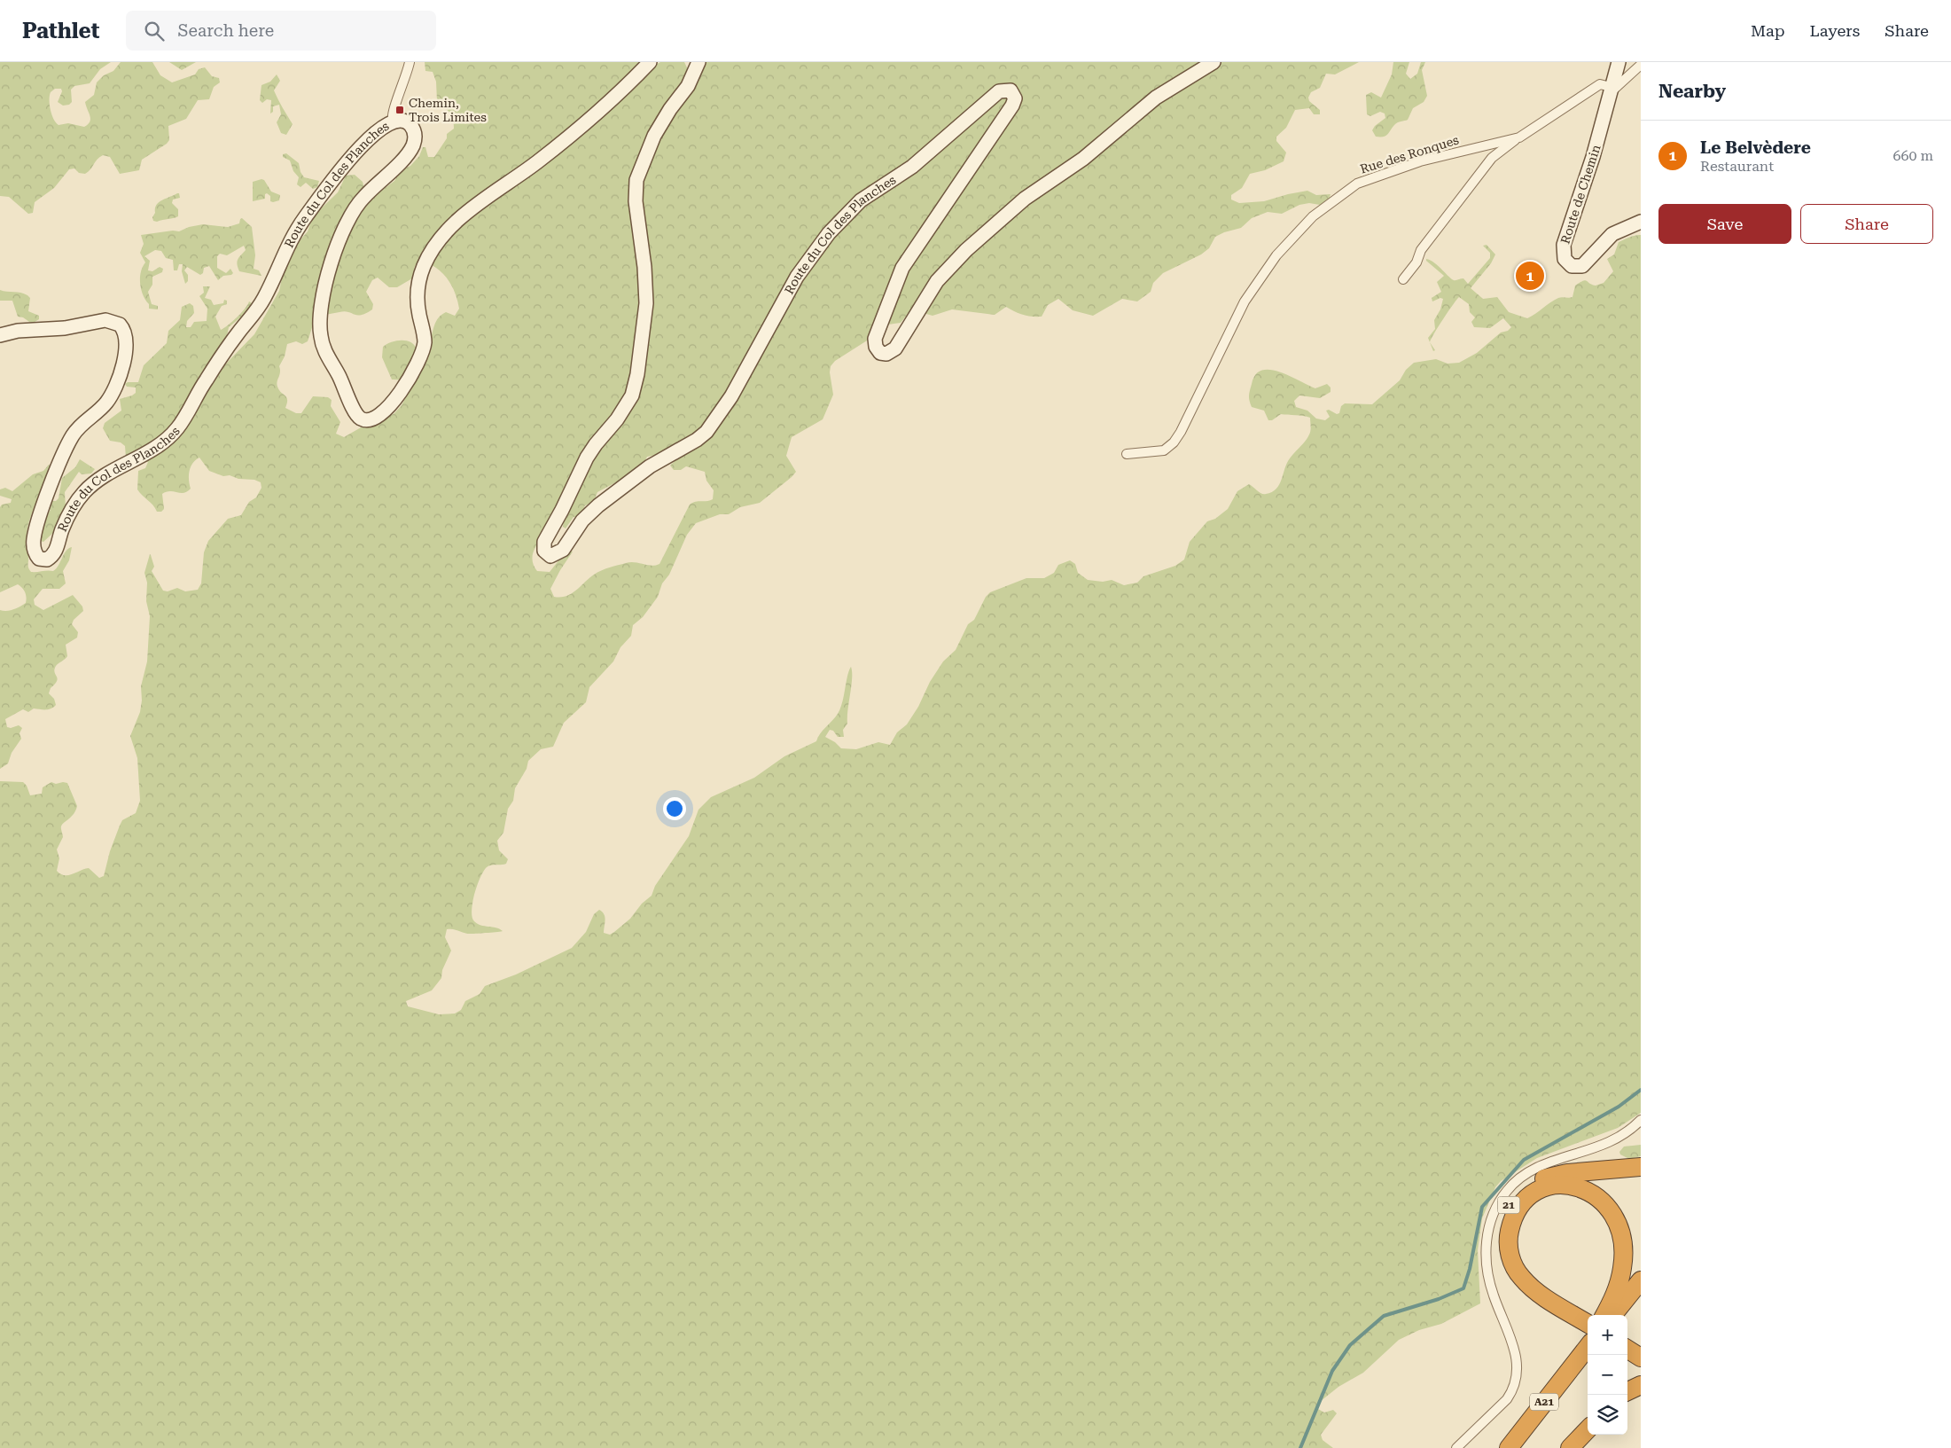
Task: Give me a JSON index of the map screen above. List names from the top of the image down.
{
  "streets": {
    "highway": ["21", "A21"],
    "street": ["Rue des Ronques", "Route du Col des Planches", "Route de Chemin"]
  },
  "crossings": [
    ["Rue des Ronques", "Route de Chemin"]
  ],
  "places": {
    "transit": ["Chemin, Trois Limites"]
  },
  "page": {
    "header": "Pathlet",
    "search": "Search here",
    "nav": ["Map", "Layers", "Share"],
    "heading": "Nearby",
    "list": [
      {
        "mark": "1",
        "name": "Le Belvèdere",
        "note": "Restaurant",
        "value": "660 m"
      }
    ],
    "buttons": ["Save", "Share"],
    "pins": "1",
    "map_buttons": ["+", "−"]
  }
}
